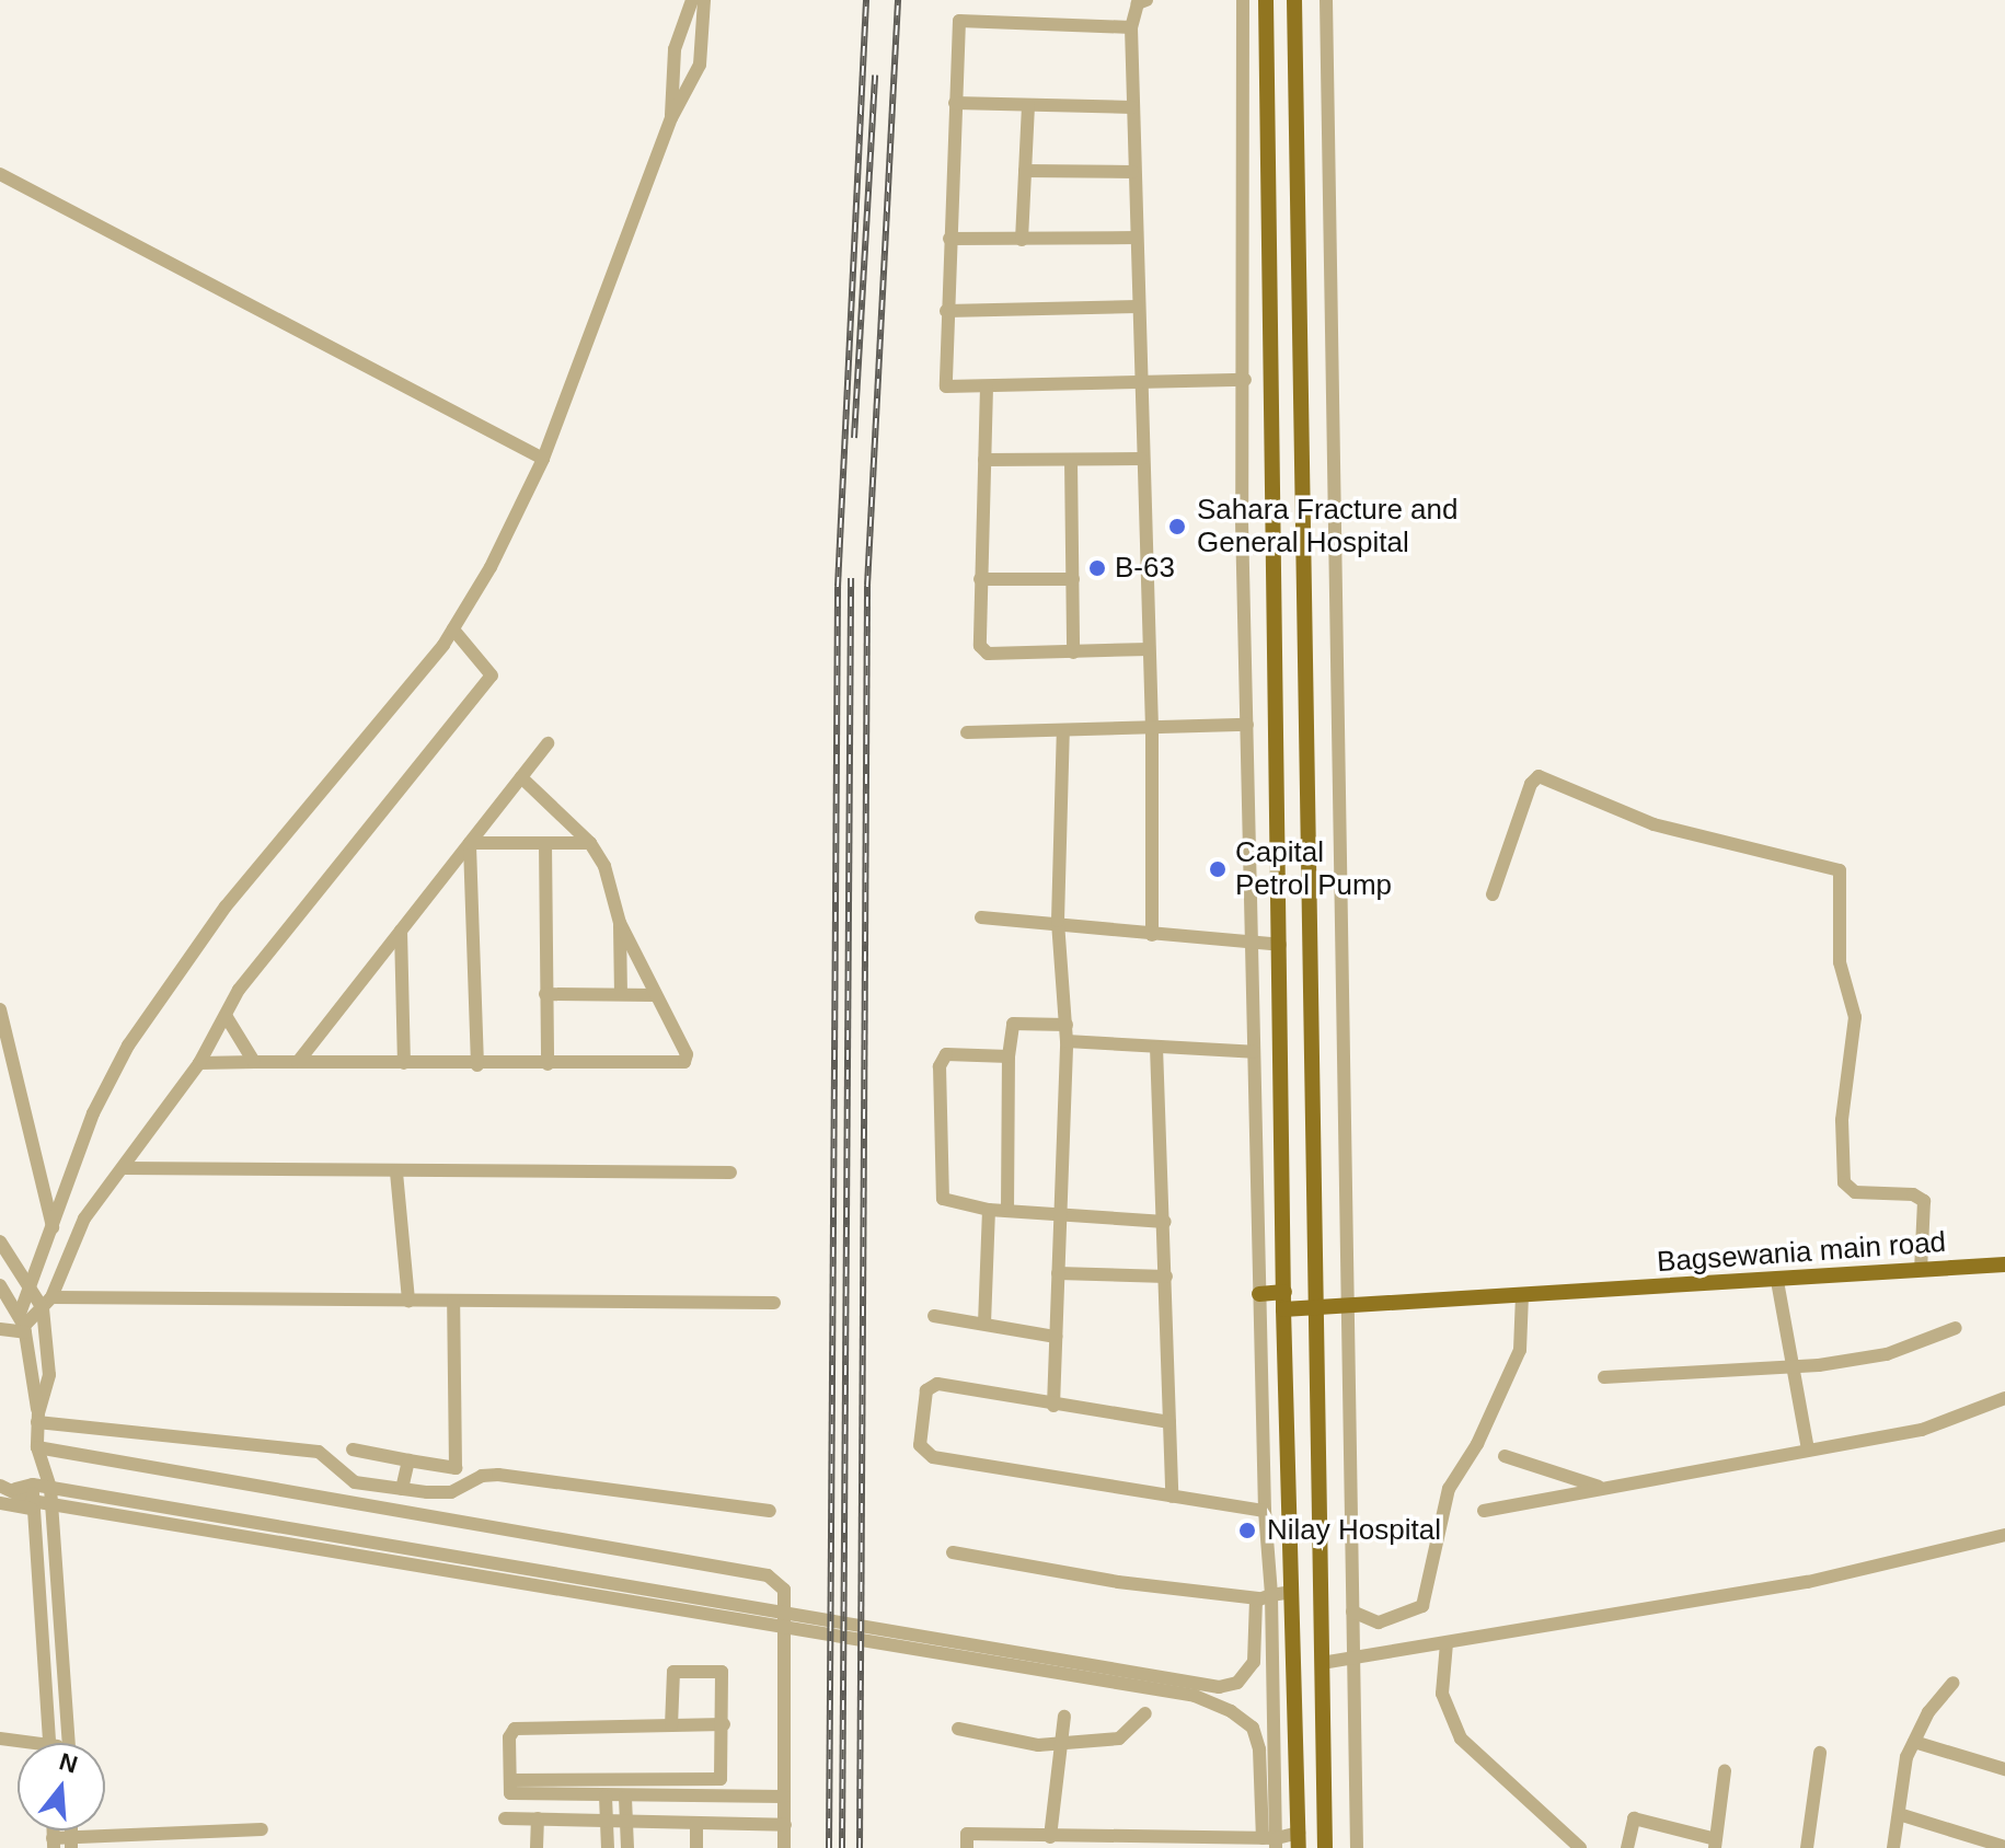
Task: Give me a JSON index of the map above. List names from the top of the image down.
{
  "streets": {
    "main road": ["Bagsewania main road"]
  },
  "places": [
    "Sahara Fracture and General Hospital",
    "B-63",
    "Capital Petrol Pump",
    "Nilay Hospital"
  ],
  "north": "top"
}
